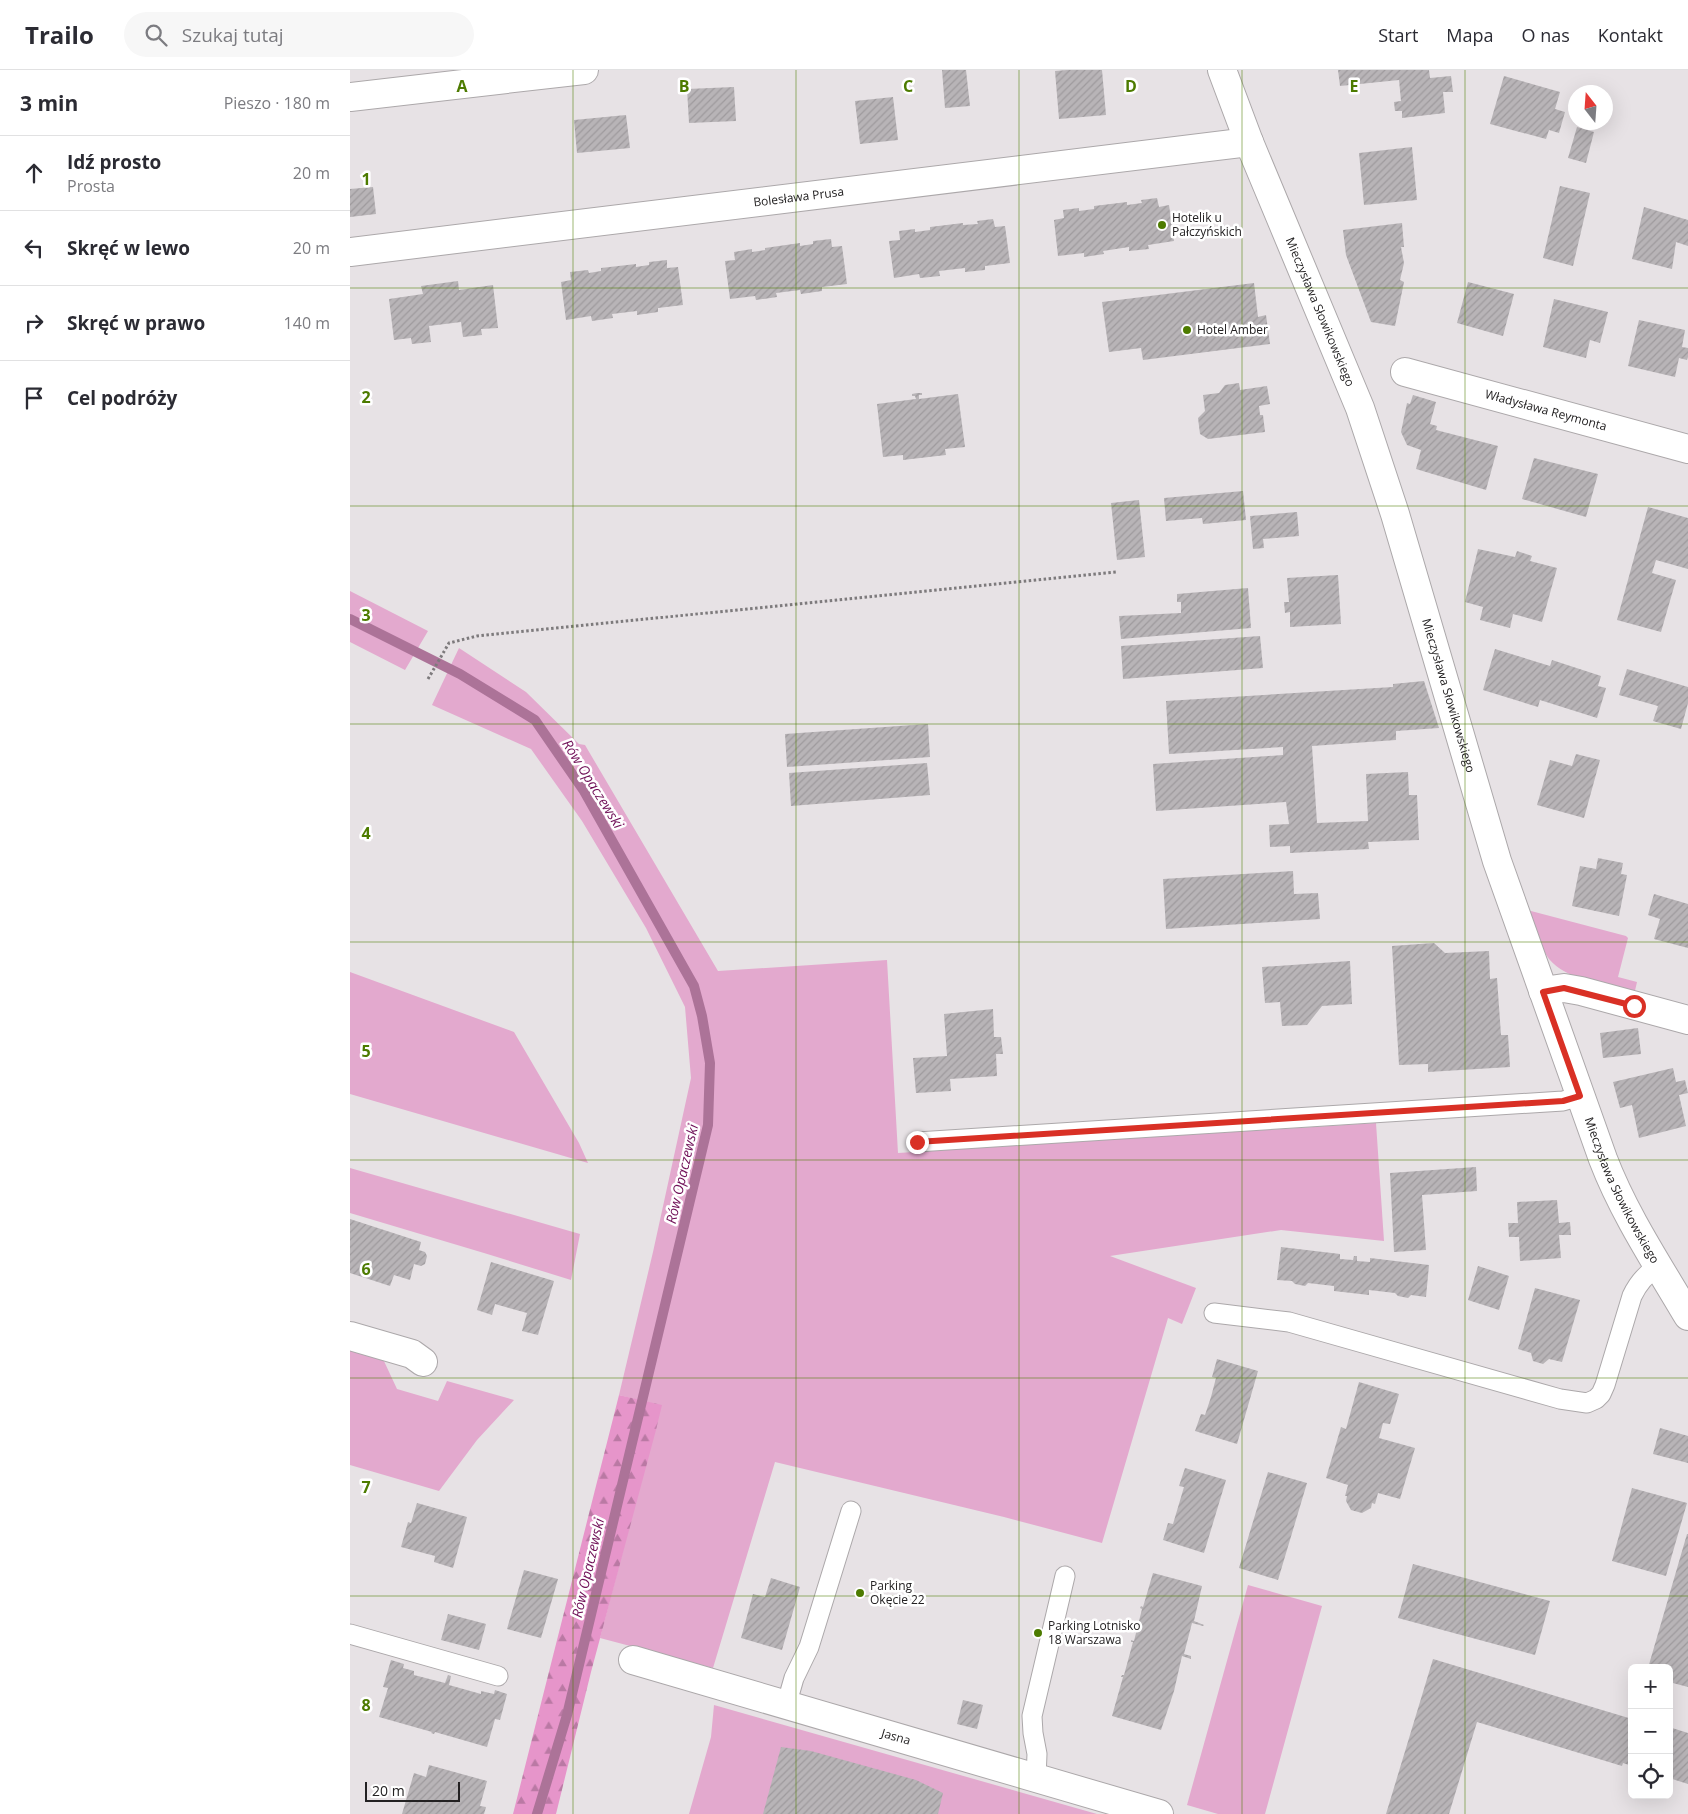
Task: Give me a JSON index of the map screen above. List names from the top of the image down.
{
  "streets": {
    "street": [
      "Bolesława Prusa",
      "Mieczysława Słowikowskiego",
      "Władysława Reymonta",
      "Jasna"
    ]
  },
  "crossings": [
    ["Bolesława Prusa", "Mieczysława Słowikowskiego"]
  ],
  "water": ["Rów Opaczewski"],
  "places": [
    "Hotelik u Pałczyńskich",
    "Hotel Amber",
    "Parking Okęcie 22",
    "Parking Lotnisko 18 Warszawa"
  ],
  "scale_bar": "20 m",
  "north": "top",
  "page": {
    "header": "Trailo",
    "search": "Szukaj tutaj",
    "nav": [
      "Start",
      "Mapa",
      "O nas",
      "Kontakt"
    ],
    "heading": ["3 min", "Pieszo · 180 m"],
    "list": [
      ["Idź prosto", "Prosta", "20 m"],
      ["Skręć w lewo", "20 m"],
      ["Skręć w prawo", "140 m"],
      "Cel podróży"
    ],
    "map_buttons": ["+", "−"],
    "scale": "20 m"
  },
  "grid": {
    "columns": [
      "A",
      "B",
      "C",
      "D",
      "E"
    ],
    "rows": [
      "1",
      "2",
      "3",
      "4",
      "5",
      "6",
      "7",
      "8"
    ]
  }
}
